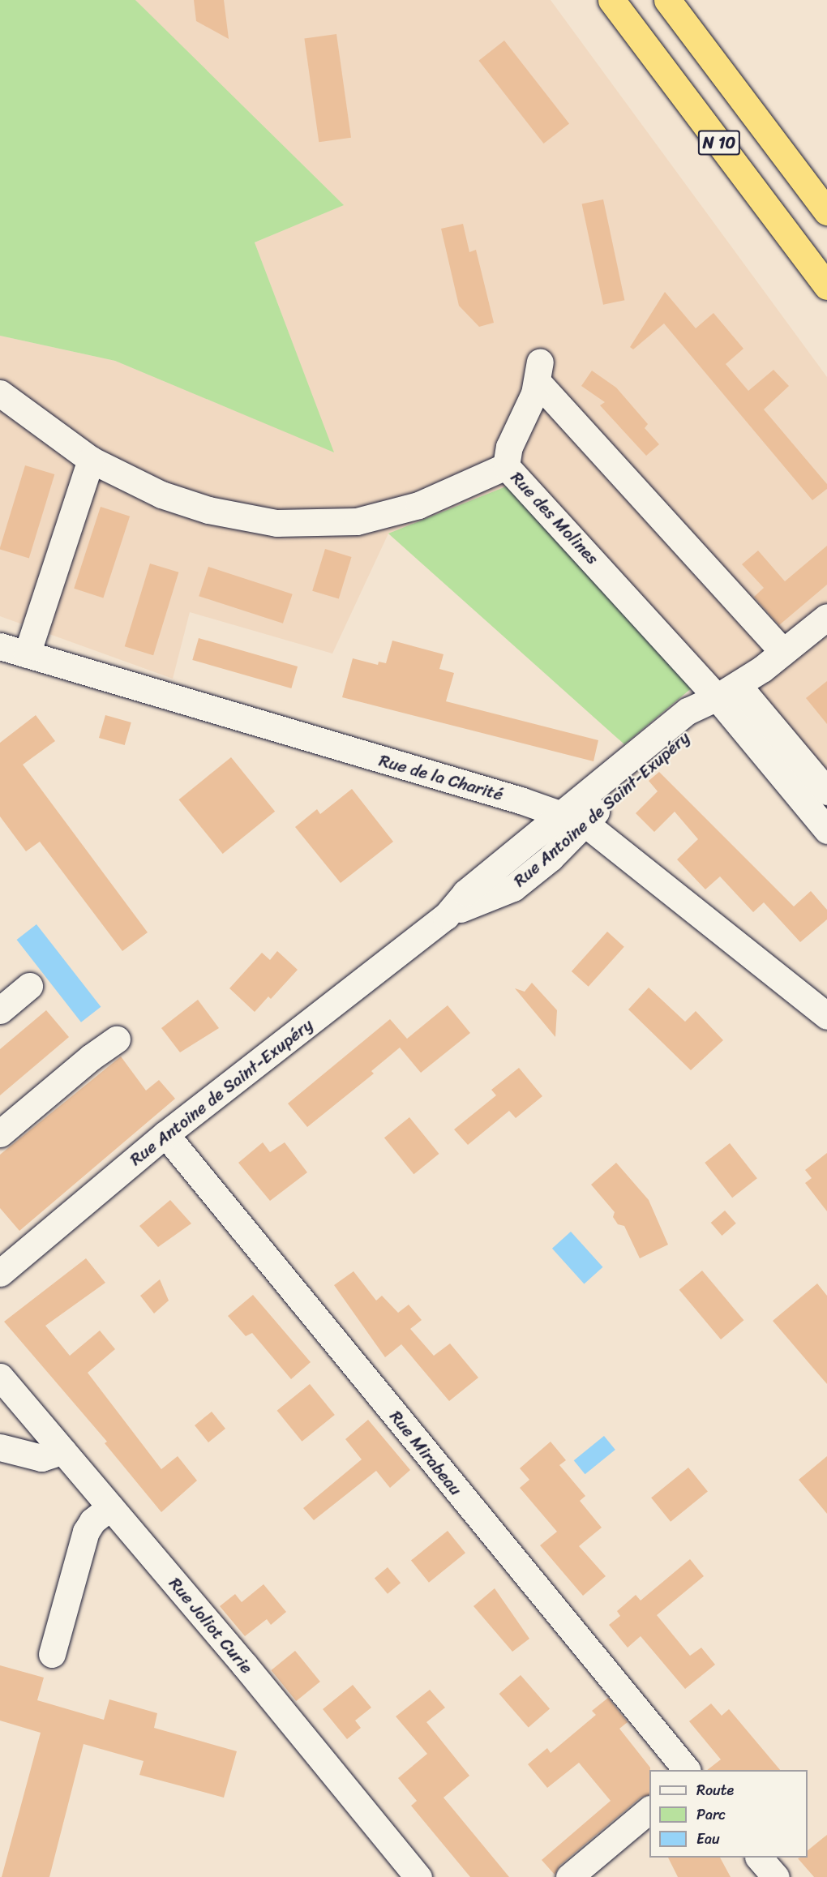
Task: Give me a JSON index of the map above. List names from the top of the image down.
{
  "streets": {
    "highway": ["N 10"],
    "street": [
      "Rue des Molines",
      "Rue de la Charité",
      "Rue Antoine de Saint-Exupéry",
      "Rue Mirabeau",
      "Rue Joliot Curie"
    ]
  },
  "crossings": [
    ["Rue des Molines", "Rue Antoine de Saint-Exupéry"],
    ["Rue de la Charité", "Rue Antoine de Saint-Exupéry"],
    ["Rue Antoine de Saint-Exupéry", "Rue Mirabeau"]
  ],
  "legend": ["Route", "Parc", "Eau"]
}
